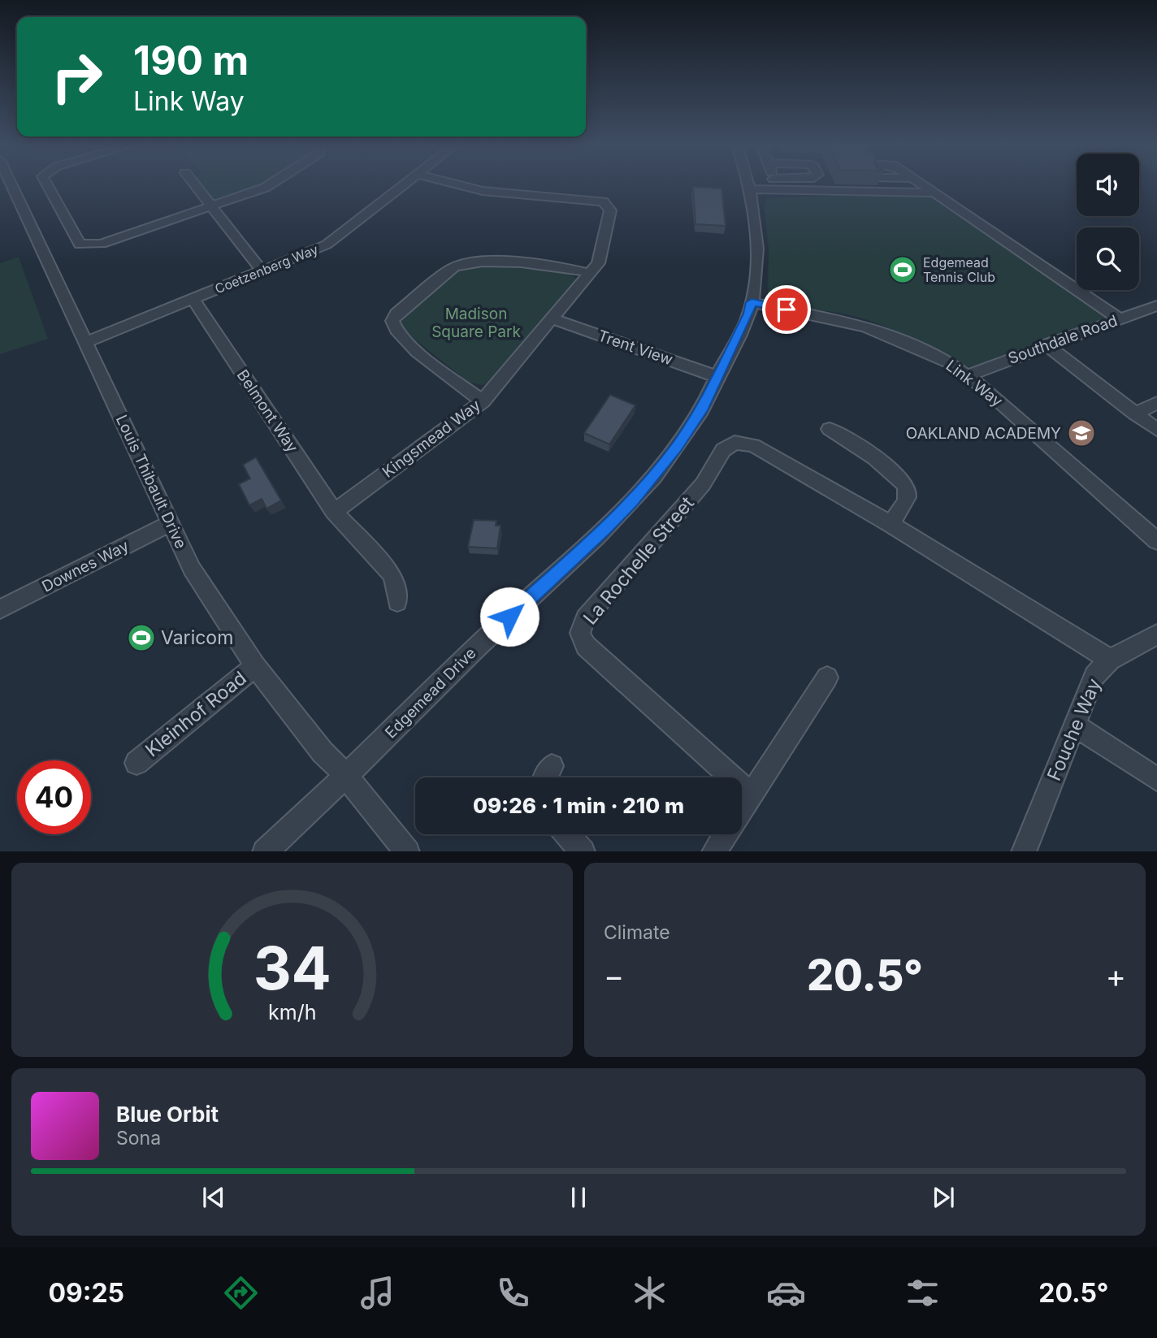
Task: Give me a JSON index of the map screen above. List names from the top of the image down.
{
  "streets": {
    "street": [
      "Coetzenberg Way",
      "Southdale Road",
      "Trent View",
      "Link Way",
      "Belmont Way",
      "Kingsmead Way",
      "Louis Thibault Drive",
      "La Rochelle Street",
      "Downes Way",
      "Edgemead Drive",
      "Kleinhof Road",
      "Fouche Way"
    ]
  },
  "crossings": [
    ["Coetzenberg Way", "Belmont Way"],
    ["Coetzenberg Way", "Louis Thibault Drive"],
    ["Southdale Road", "Link Way"],
    ["Trent View", "Kingsmead Way"],
    ["Trent View", "Edgemead Drive"],
    ["Link Way", "Edgemead Drive"],
    ["Belmont Way", "Kingsmead Way"],
    ["Louis Thibault Drive", "Downes Way"],
    ["Louis Thibault Drive", "Edgemead Drive"],
    ["Louis Thibault Drive", "Kleinhof Road"],
    ["La Rochelle Street", "Fouche Way"]
  ],
  "parks": ["Madison Square Park"],
  "places": {
    "sports": ["Edgemead Tennis Club", "Varicom"],
    "school or university": ["OAKLAND ACADEMY"]
  },
  "page": {
    "turn": ["190 m", "Link Way"],
    "limit": "40",
    "trip": "09:26 · 1 min · 210 m",
    "tile": "Climate",
    "heat": ["−", "20.5°", "+"],
    "song": ["Blue Orbit", "Sona"],
    "tabs": ["09:25", "20.5°"],
    "gauge": ["34", "km/h"]
  }
}
